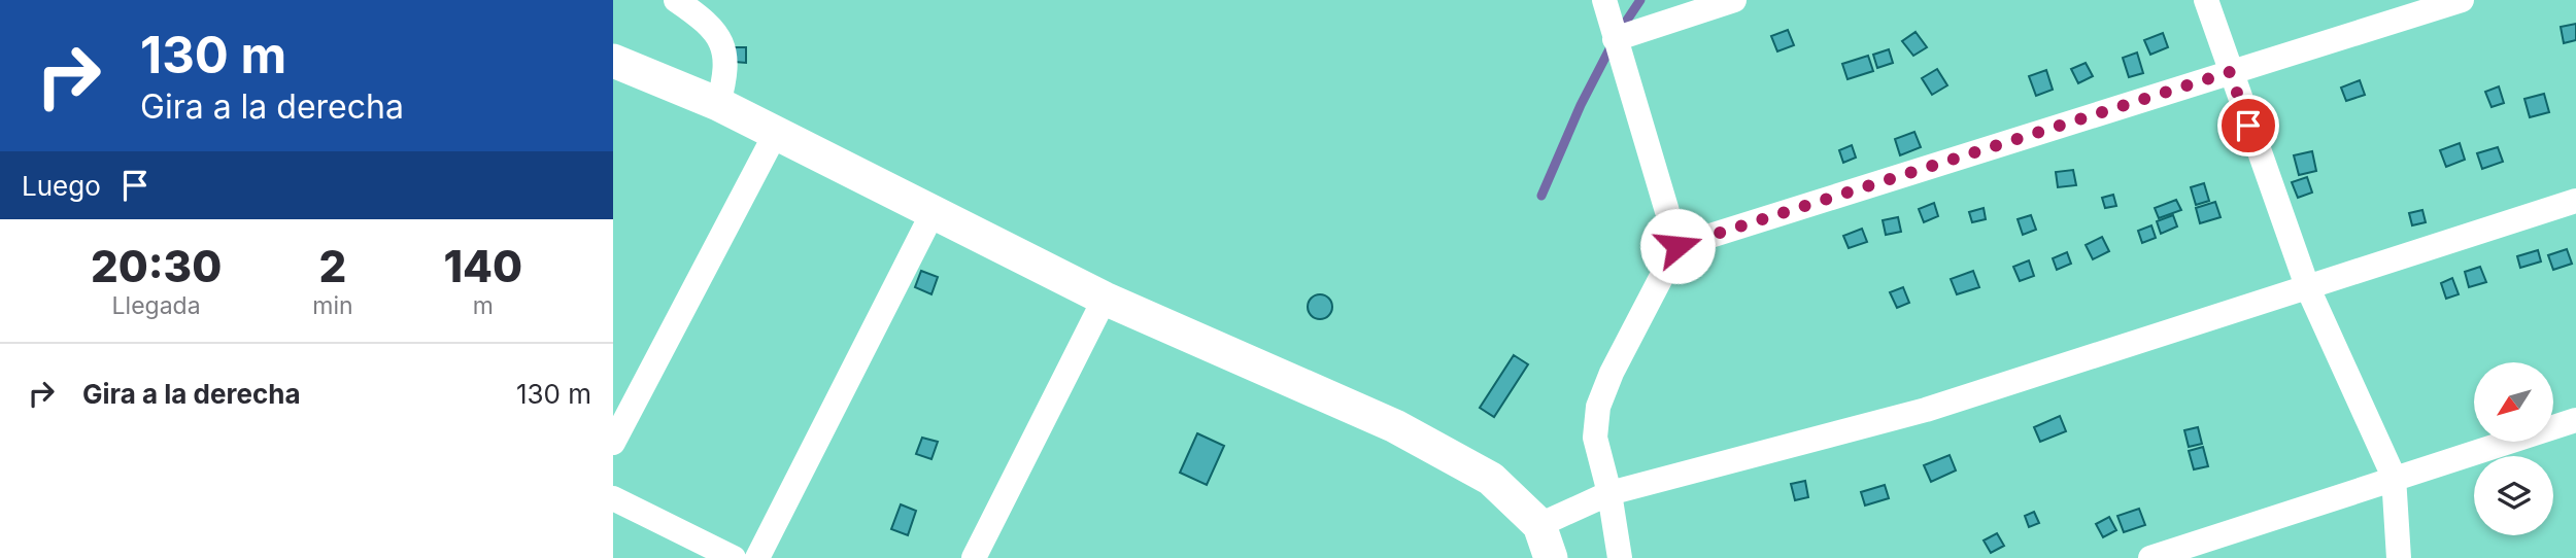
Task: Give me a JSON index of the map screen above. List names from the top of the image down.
{
  "north": "bottom left",
  "page": {
    "turn": ["130 m", "Gira a la derecha"],
    "then": "Luego",
    "eta": [
      "20:30",
      "Llegada",
      "2",
      "min",
      "140",
      "m"
    ],
    "list": [
      {
        "name": "Gira a la derecha",
        "value": "130 m"
      }
    ]
  }
}
